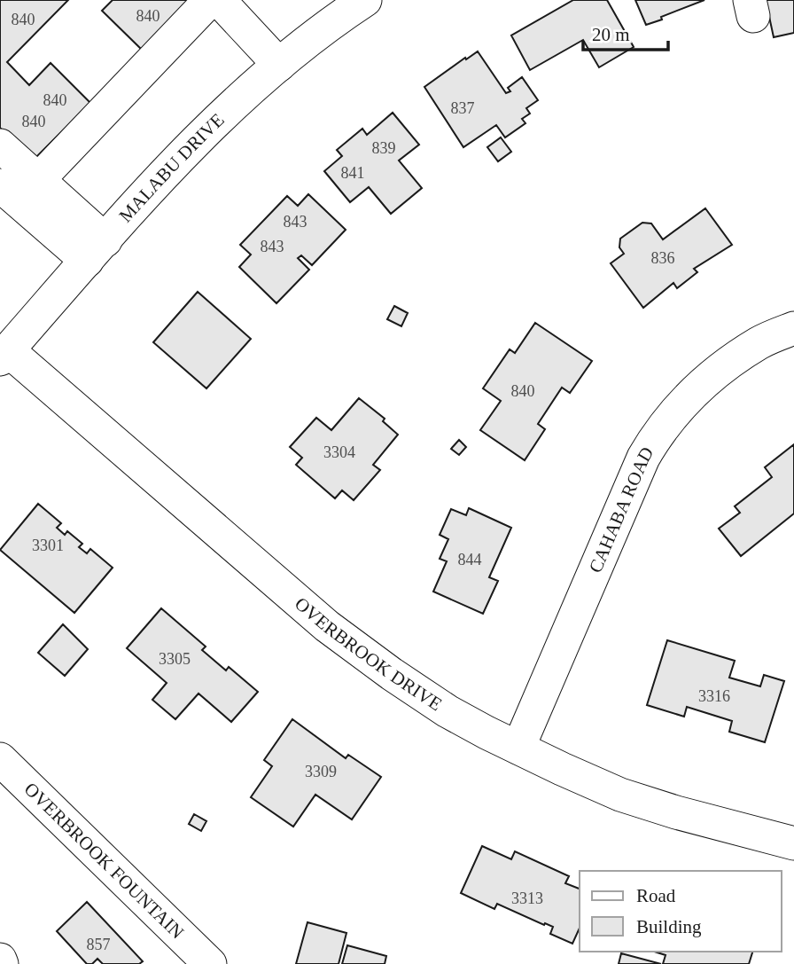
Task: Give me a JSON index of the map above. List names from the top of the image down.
{
  "streets": {
    "street": [
      "MALABU DRIVE",
      "CAHABA ROAD",
      "OVERBROOK DRIVE",
      "OVERBROOK FOUNTAIN"
    ]
  },
  "crossings": [
    ["MALABU DRIVE", "OVERBROOK DRIVE"],
    ["CAHABA ROAD", "OVERBROOK DRIVE"]
  ],
  "house_numbers": [
    "840",
    "840",
    "840",
    "837",
    "840",
    "839",
    "841",
    "843",
    "843",
    "836",
    "840",
    "3304",
    "3301",
    "844",
    "3305",
    "3316",
    "3309",
    "3313",
    "857"
  ],
  "legend": ["Road", "Building"],
  "scale_bar": "20 m"
}
